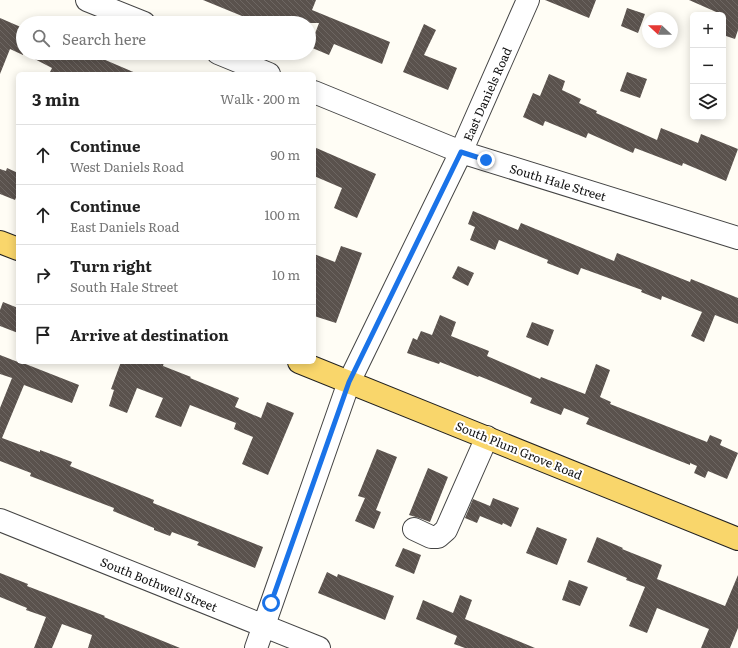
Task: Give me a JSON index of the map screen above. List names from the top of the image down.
{
  "streets": {
    "main road": ["South Plum Grove Road"],
    "street": ["East Daniels Road", "South Hale Street", "South Bothwell Street"]
  },
  "crossings": [
    ["East Daniels Road", "South Hale Street"],
    ["East Daniels Road", "South Plum Grove Road"],
    ["East Daniels Road", "South Bothwell Street"]
  ],
  "north": "left",
  "page": {
    "map_buttons": ["+", "−"],
    "search": "Search here",
    "heading": ["3 min", "Walk · 200 m"],
    "list": [
      ["Continue", "West Daniels Road", "90 m"],
      ["Continue", "East Daniels Road", "100 m"],
      ["Turn right", "South Hale Street", "10 m"],
      "Arrive at destination"
    ]
  }
}
